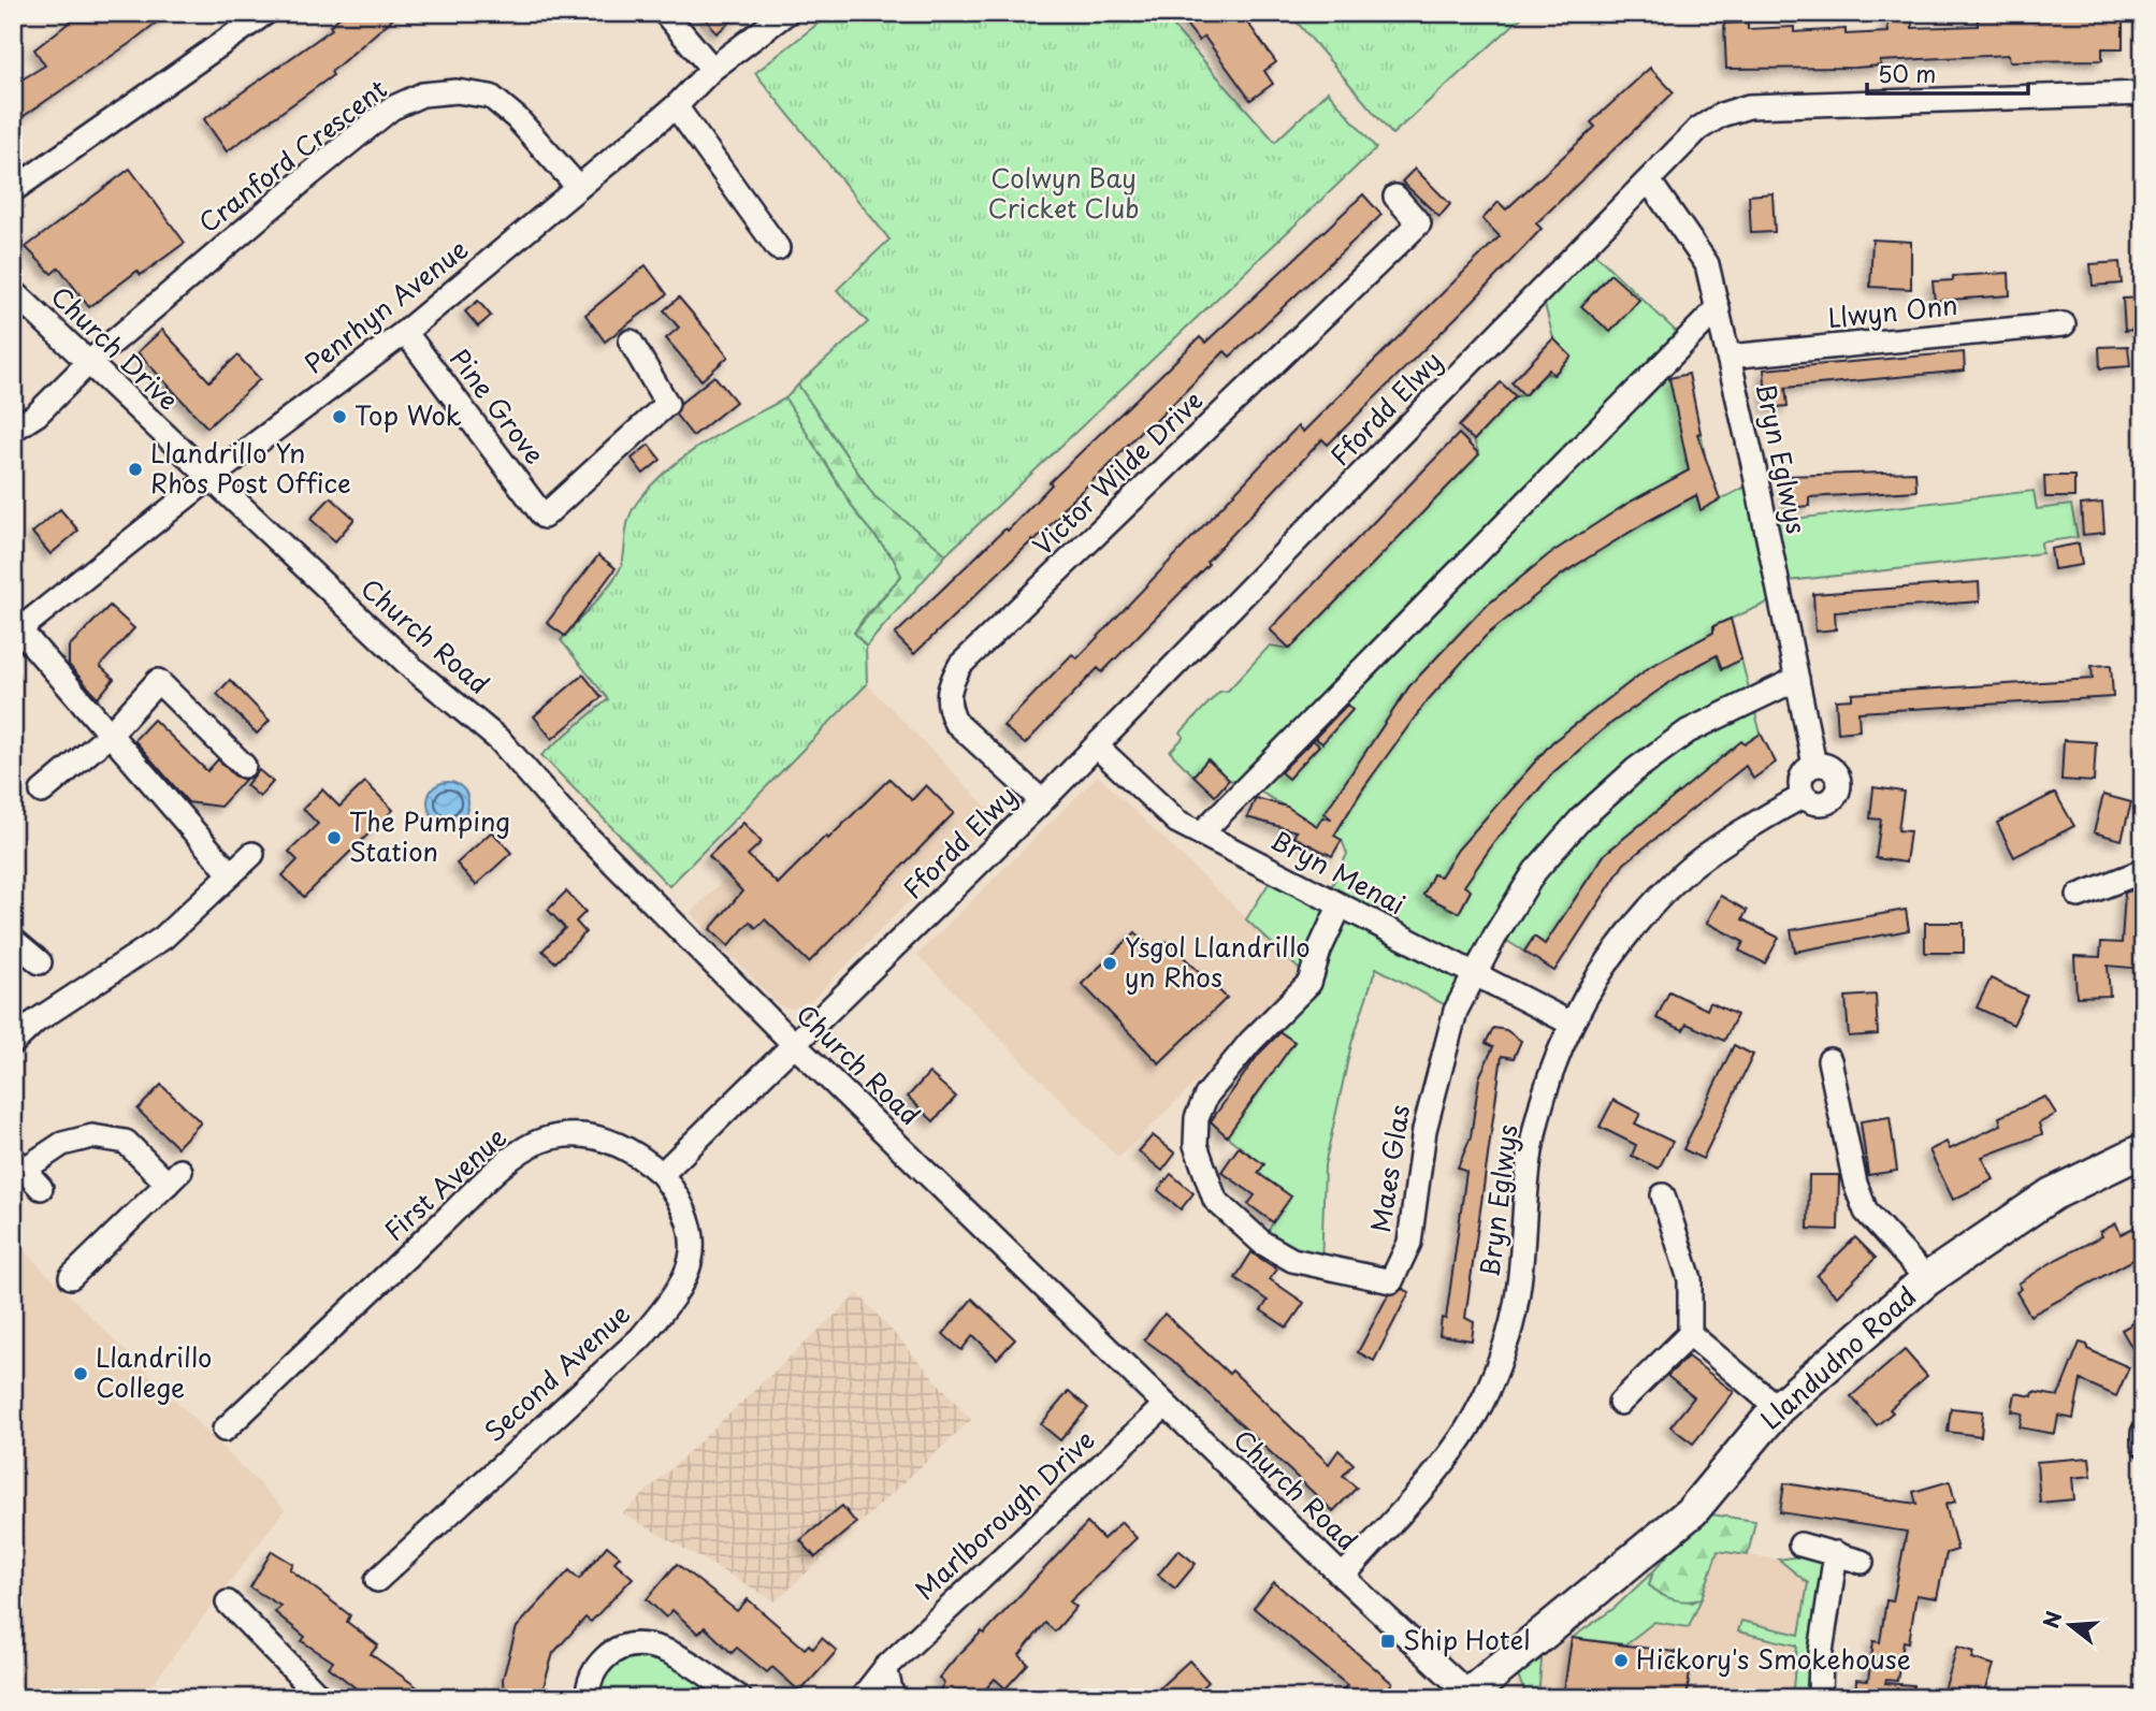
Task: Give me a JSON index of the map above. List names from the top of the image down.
{
  "streets": {
    "main road": ["Llandudno Road"],
    "street": [
      "Cranford Crescent",
      "Penrhyn Avenue",
      "Llwyn Onn",
      "Church Drive",
      "Pine Grove",
      "Ffordd Elwy",
      "Bryn Eglwys",
      "Victor Wilde Drive",
      "Church Road",
      "Bryn Menai",
      "Maes Glas",
      "First Avenue",
      "Second Avenue",
      "Marlborough Drive"
    ]
  },
  "crossings": [
    ["Cranford Crescent", "Penrhyn Avenue"],
    ["Cranford Crescent", "Church Drive"],
    ["Penrhyn Avenue", "Church Drive"],
    ["Penrhyn Avenue", "Pine Grove"],
    ["Penrhyn Avenue", "Church Road"],
    ["Llwyn Onn", "Bryn Eglwys"],
    ["Church Drive", "Church Road"],
    ["Ffordd Elwy", "Bryn Eglwys"],
    ["Ffordd Elwy", "Victor Wilde Drive"],
    ["Ffordd Elwy", "Church Road"],
    ["Ffordd Elwy", "Bryn Menai"],
    ["Bryn Eglwys", "Church Road"],
    ["Bryn Eglwys", "Bryn Menai"],
    ["Church Road", "Llandudno Road"],
    ["Church Road", "Marlborough Drive"],
    ["Bryn Menai", "Maes Glas"],
    ["First Avenue", "Second Avenue"]
  ],
  "parks": ["Colwyn Bay Cricket Club"],
  "places": {
    "other": [
      "Top Wok",
      "Llandrillo Yn Rhos Post Office",
      "The Pumping Station",
      "Ysgol Llandrillo yn Rhos",
      "Llandrillo College",
      "Hickory's Smokehouse"
    ],
    "transit": ["Ship Hotel"]
  },
  "scale_bar": "50 m",
  "north": "left"
}
